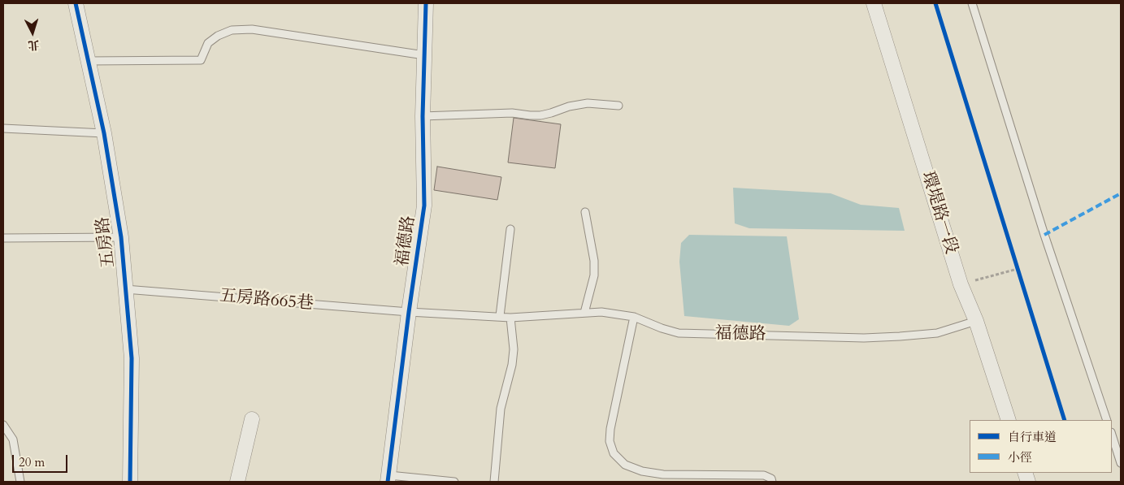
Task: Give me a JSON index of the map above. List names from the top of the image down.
{
  "streets": {
    "street": ["環堤路一段", "福德路", "五房路"],
    "lane": ["五房路665巷"]
  },
  "crossings": [
    ["環堤路一段", "福德路"],
    ["福德路", "五房路665巷"],
    ["五房路", "五房路665巷"]
  ],
  "legend": ["自行車道", "小徑"],
  "scale_bar": "20 m",
  "north": "bottom"
}
